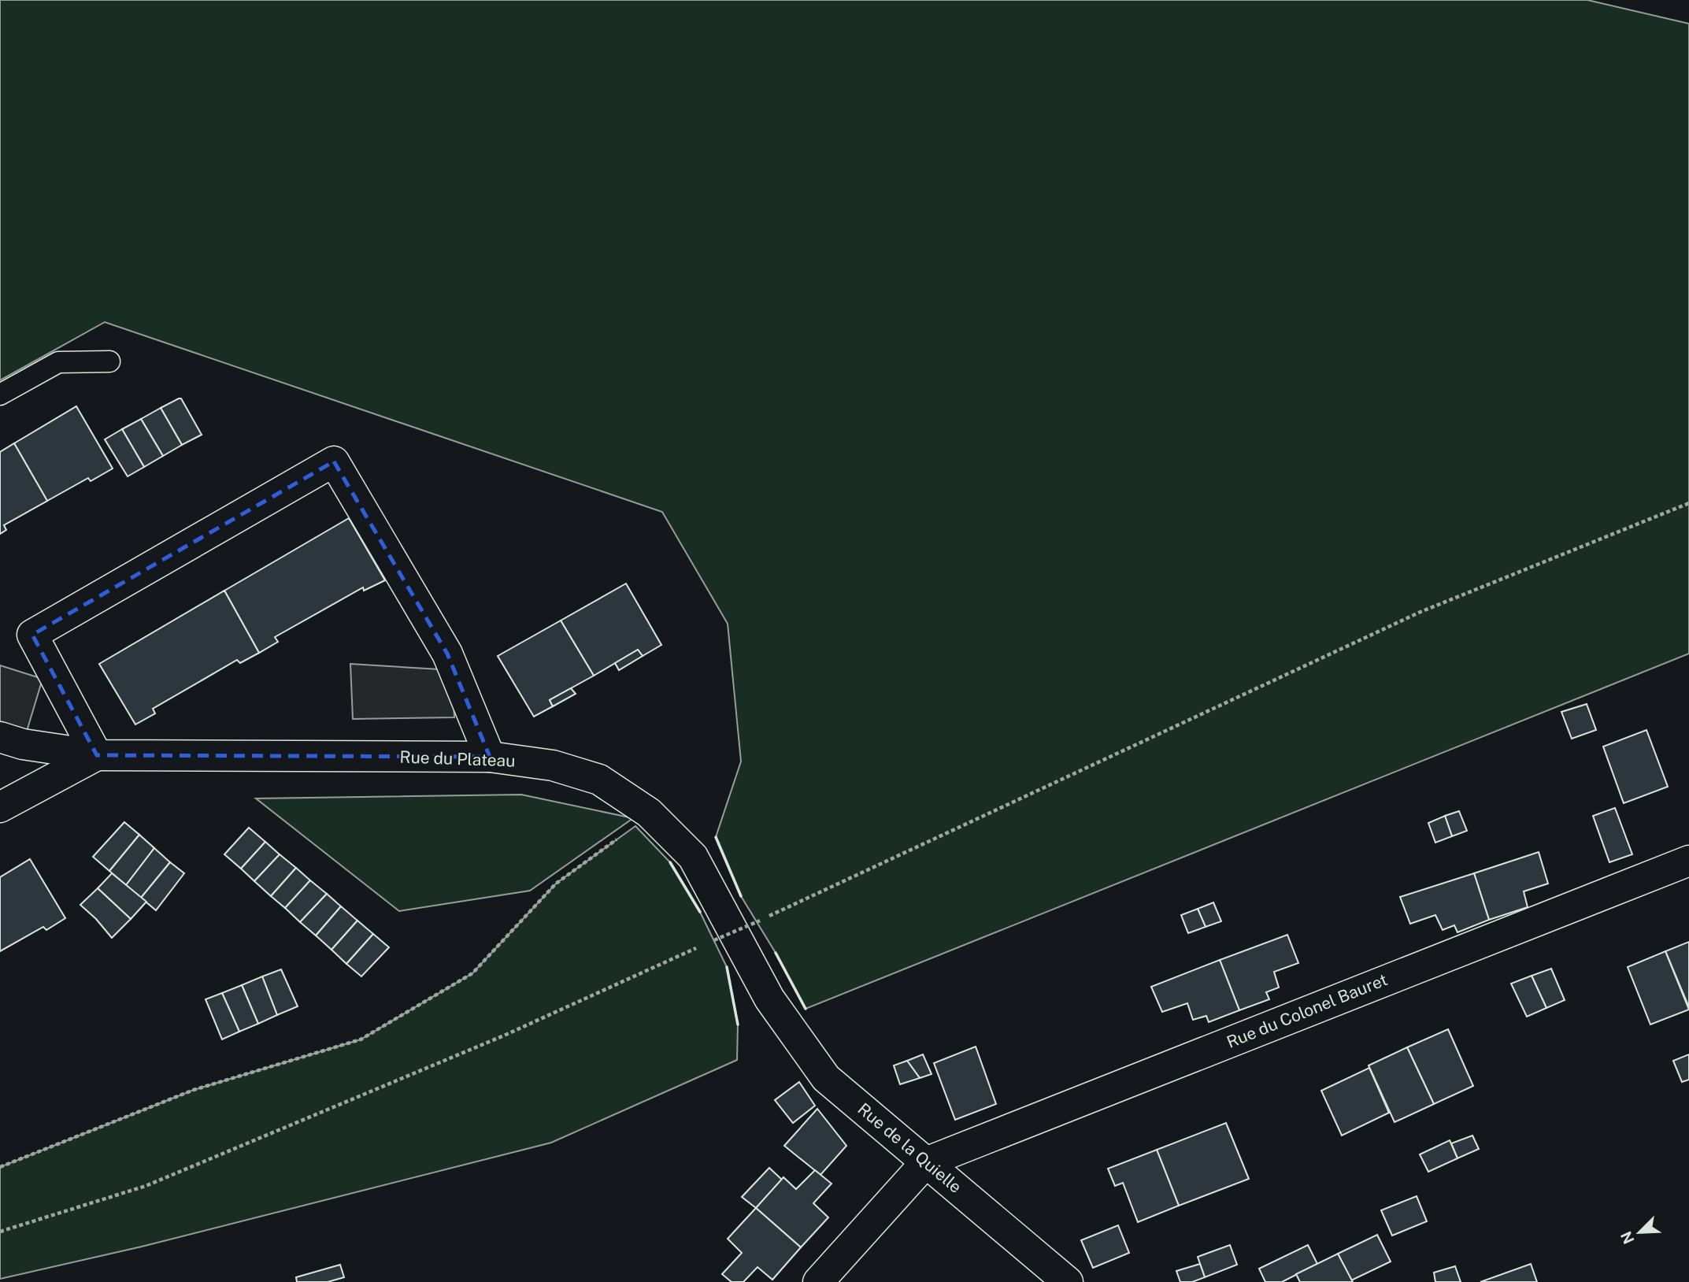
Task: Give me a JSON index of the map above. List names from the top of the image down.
{
  "streets": {
    "street": ["Rue du Plateau", "Rue du Colonel Bauret", "Rue de la Quielle"]
  },
  "crossings": [
    ["Rue du Plateau", "Rue de la Quielle"],
    ["Rue du Colonel Bauret", "Rue de la Quielle"]
  ],
  "north": "bottom left"
}
